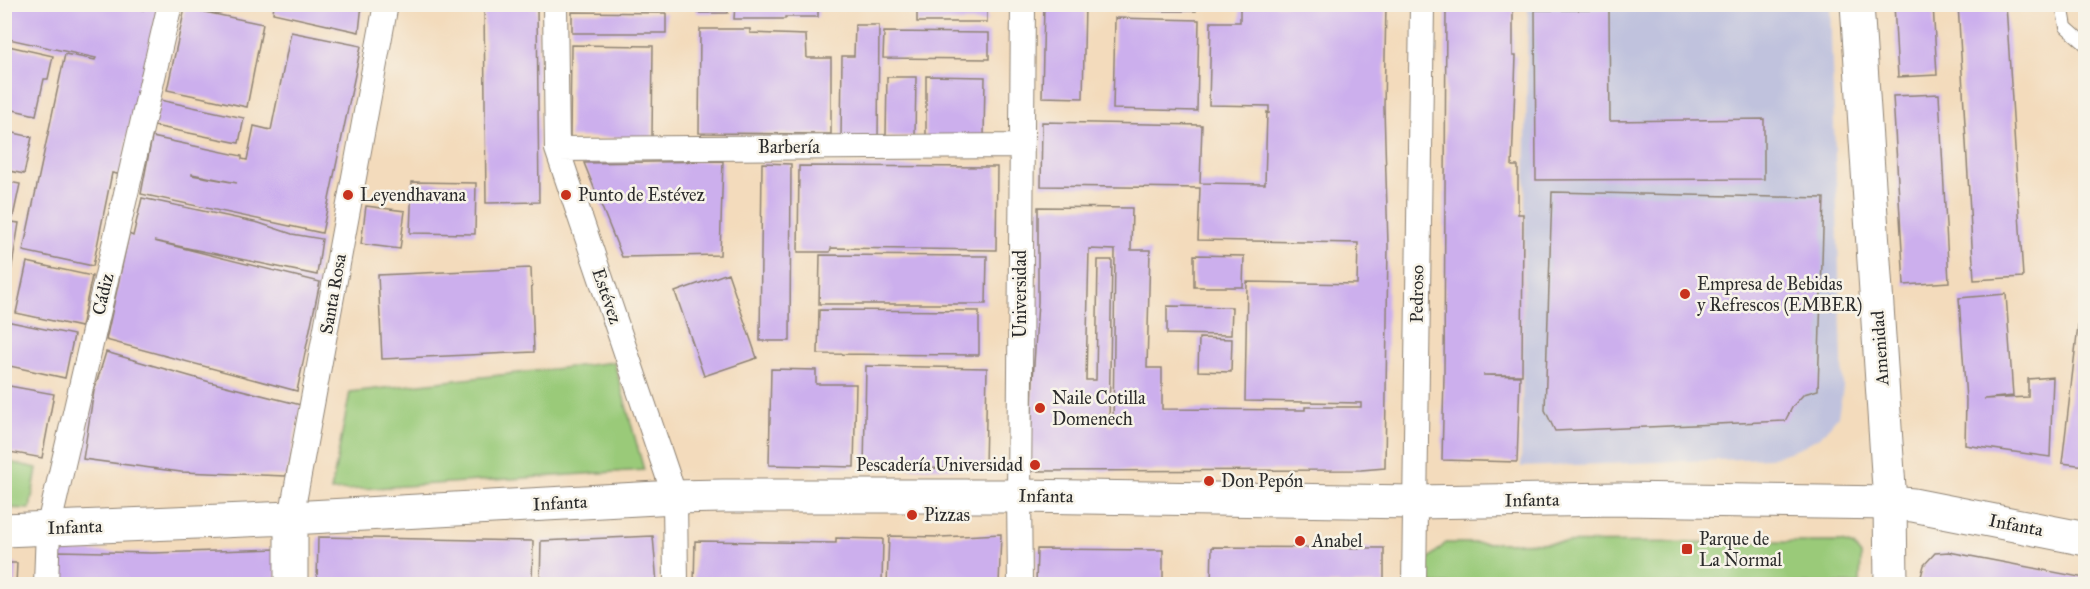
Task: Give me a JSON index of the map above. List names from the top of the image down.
{
  "streets": {
    "main road": ["Santa Rosa", "Amenidad", "Infanta"],
    "street": [
      "Barbería",
      "Cádiz",
      "Universidad",
      "Pedroso",
      "Estévez"
    ]
  },
  "crossings": [
    ["Barbería", "Universidad"],
    ["Barbería", "Estévez"],
    ["Cádiz", "Infanta"],
    ["Santa Rosa", "Infanta"],
    ["Universidad", "Infanta"],
    ["Pedroso", "Infanta"],
    ["Estévez", "Infanta"],
    ["Amenidad", "Infanta"]
  ],
  "places": {
    "other": [
      "Leyendhavana",
      "Punto de Estévez",
      "Empresa de Bebidas y Refrescos (EMBER)",
      "Naile Cotilla Domenech",
      "Pescadería Universidad",
      "Don Pepón",
      "Pizzas",
      "Anabel"
    ],
    "transit": ["Parque de La Normal"]
  }
}
